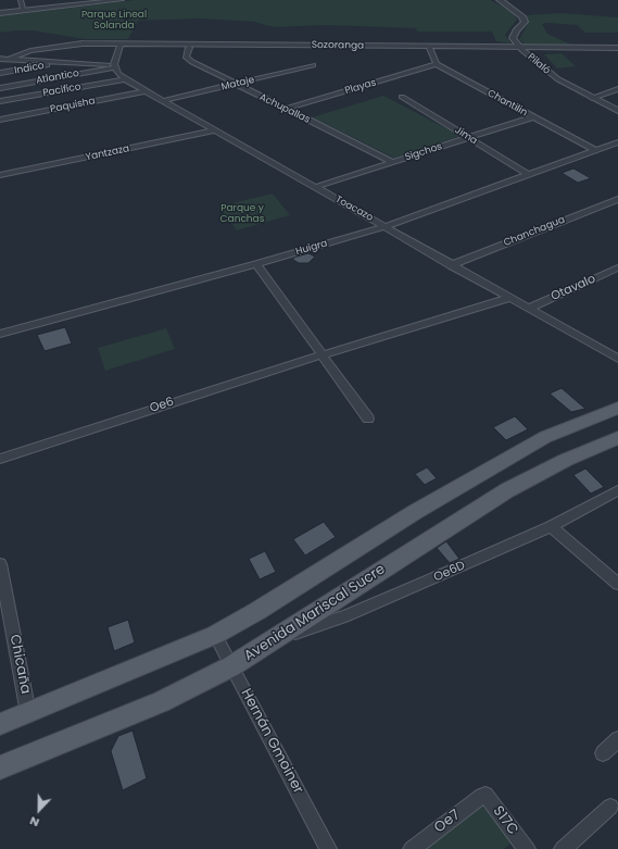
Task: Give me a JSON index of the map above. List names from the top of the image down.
{
  "streets": {
    "main road": ["Avenida Mariscal Sucre"],
    "street": [
      "Sozoranga",
      "Pilaló",
      "Indico",
      "Atlantico",
      "Mataje",
      "Playas",
      "Pacifico",
      "Chantilin",
      "Paquisha",
      "Achupallas",
      "Jima",
      "Sigchos",
      "Yantzaza",
      "Toacazo",
      "Chanchagua",
      "Huigra",
      "Otavalo",
      "Oe6",
      "Oe6D",
      "Chicaña",
      "Hernán Gmoiner",
      "S17C",
      "Oe7"
    ]
  },
  "crossings": [
    ["Sozoranga", "Pilaló"],
    ["Sozoranga", "Indico"],
    ["Sozoranga", "Atlantico"],
    ["Sozoranga", "Achupallas"],
    ["Sozoranga", "Toacazo"],
    ["Atlantico", "Toacazo"],
    ["Mataje", "Achupallas"],
    ["Mataje", "Toacazo"],
    ["Playas", "Chantilin"],
    ["Playas", "Achupallas"],
    ["Pacifico", "Paquisha"],
    ["Pacifico", "Toacazo"],
    ["Chantilin", "Sigchos"],
    ["Chantilin", "Huigra"],
    ["Paquisha", "Toacazo"],
    ["Achupallas", "Sigchos"],
    ["Jima", "Sigchos"],
    ["Jima", "Huigra"],
    ["Sigchos", "Toacazo"],
    ["Yantzaza", "Toacazo"],
    ["Toacazo", "Chanchagua"],
    ["Toacazo", "Huigra"],
    ["Toacazo", "Otavalo"],
    ["Toacazo", "Oe6"],
    ["Oe6D", "Avenida Mariscal Sucre"],
    ["Avenida Mariscal Sucre", "Hernán Gmoiner"],
    ["S17C", "Oe7"]
  ],
  "parks": ["Parque Lineal Solanda", "Parque y Canchas"],
  "north": "bottom"
}
